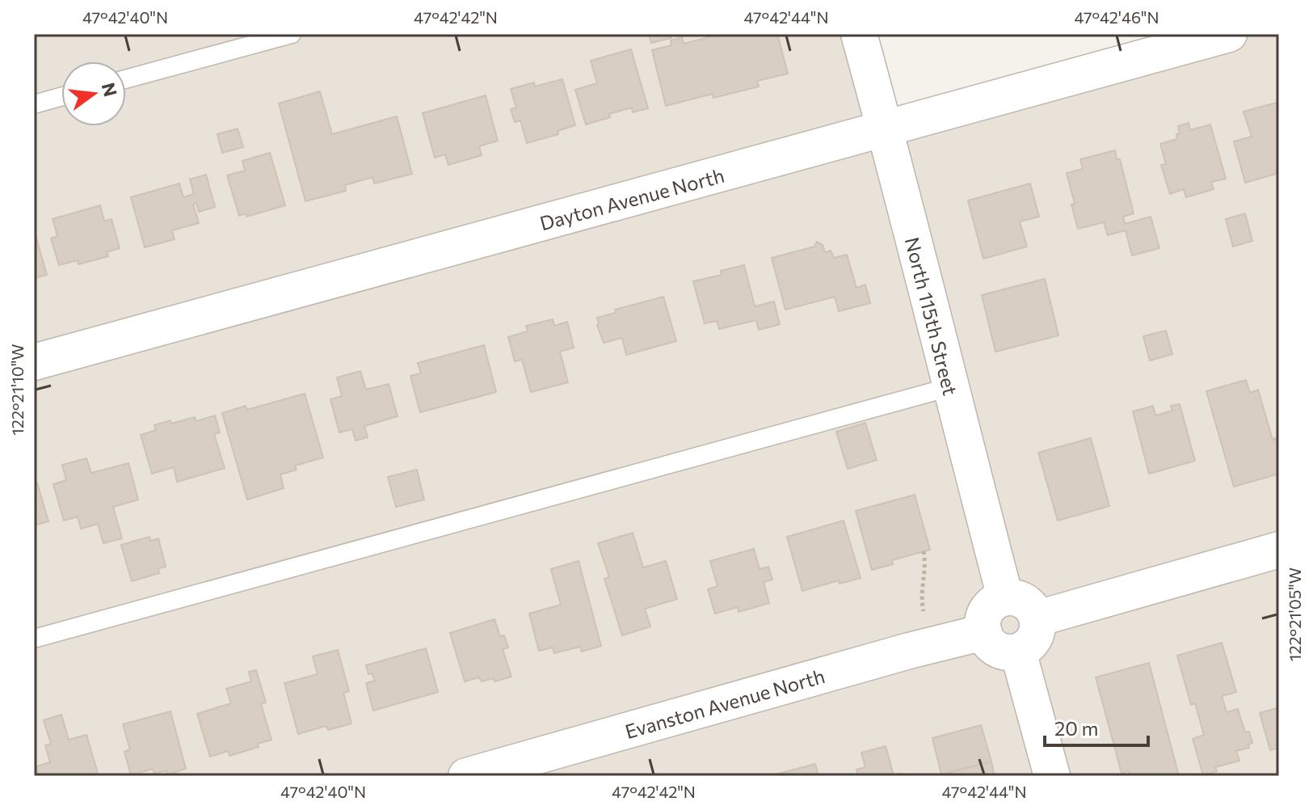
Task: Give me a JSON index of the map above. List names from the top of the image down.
{
  "streets": {
    "street": ["Dayton Avenue North", "North 115th Street", "Evanston Avenue North"]
  },
  "crossings": [
    ["Dayton Avenue North", "North 115th Street"],
    ["North 115th Street", "Evanston Avenue North"]
  ],
  "scale_bar": "20 m",
  "north": "right",
  "coordinates": [
    "47°42'40\"N",
    "47°42'42\"N",
    "47°42'44\"N",
    "47°42'46\"N",
    "122°21'10\"W",
    "122°21'05\"W"
  ]
}
